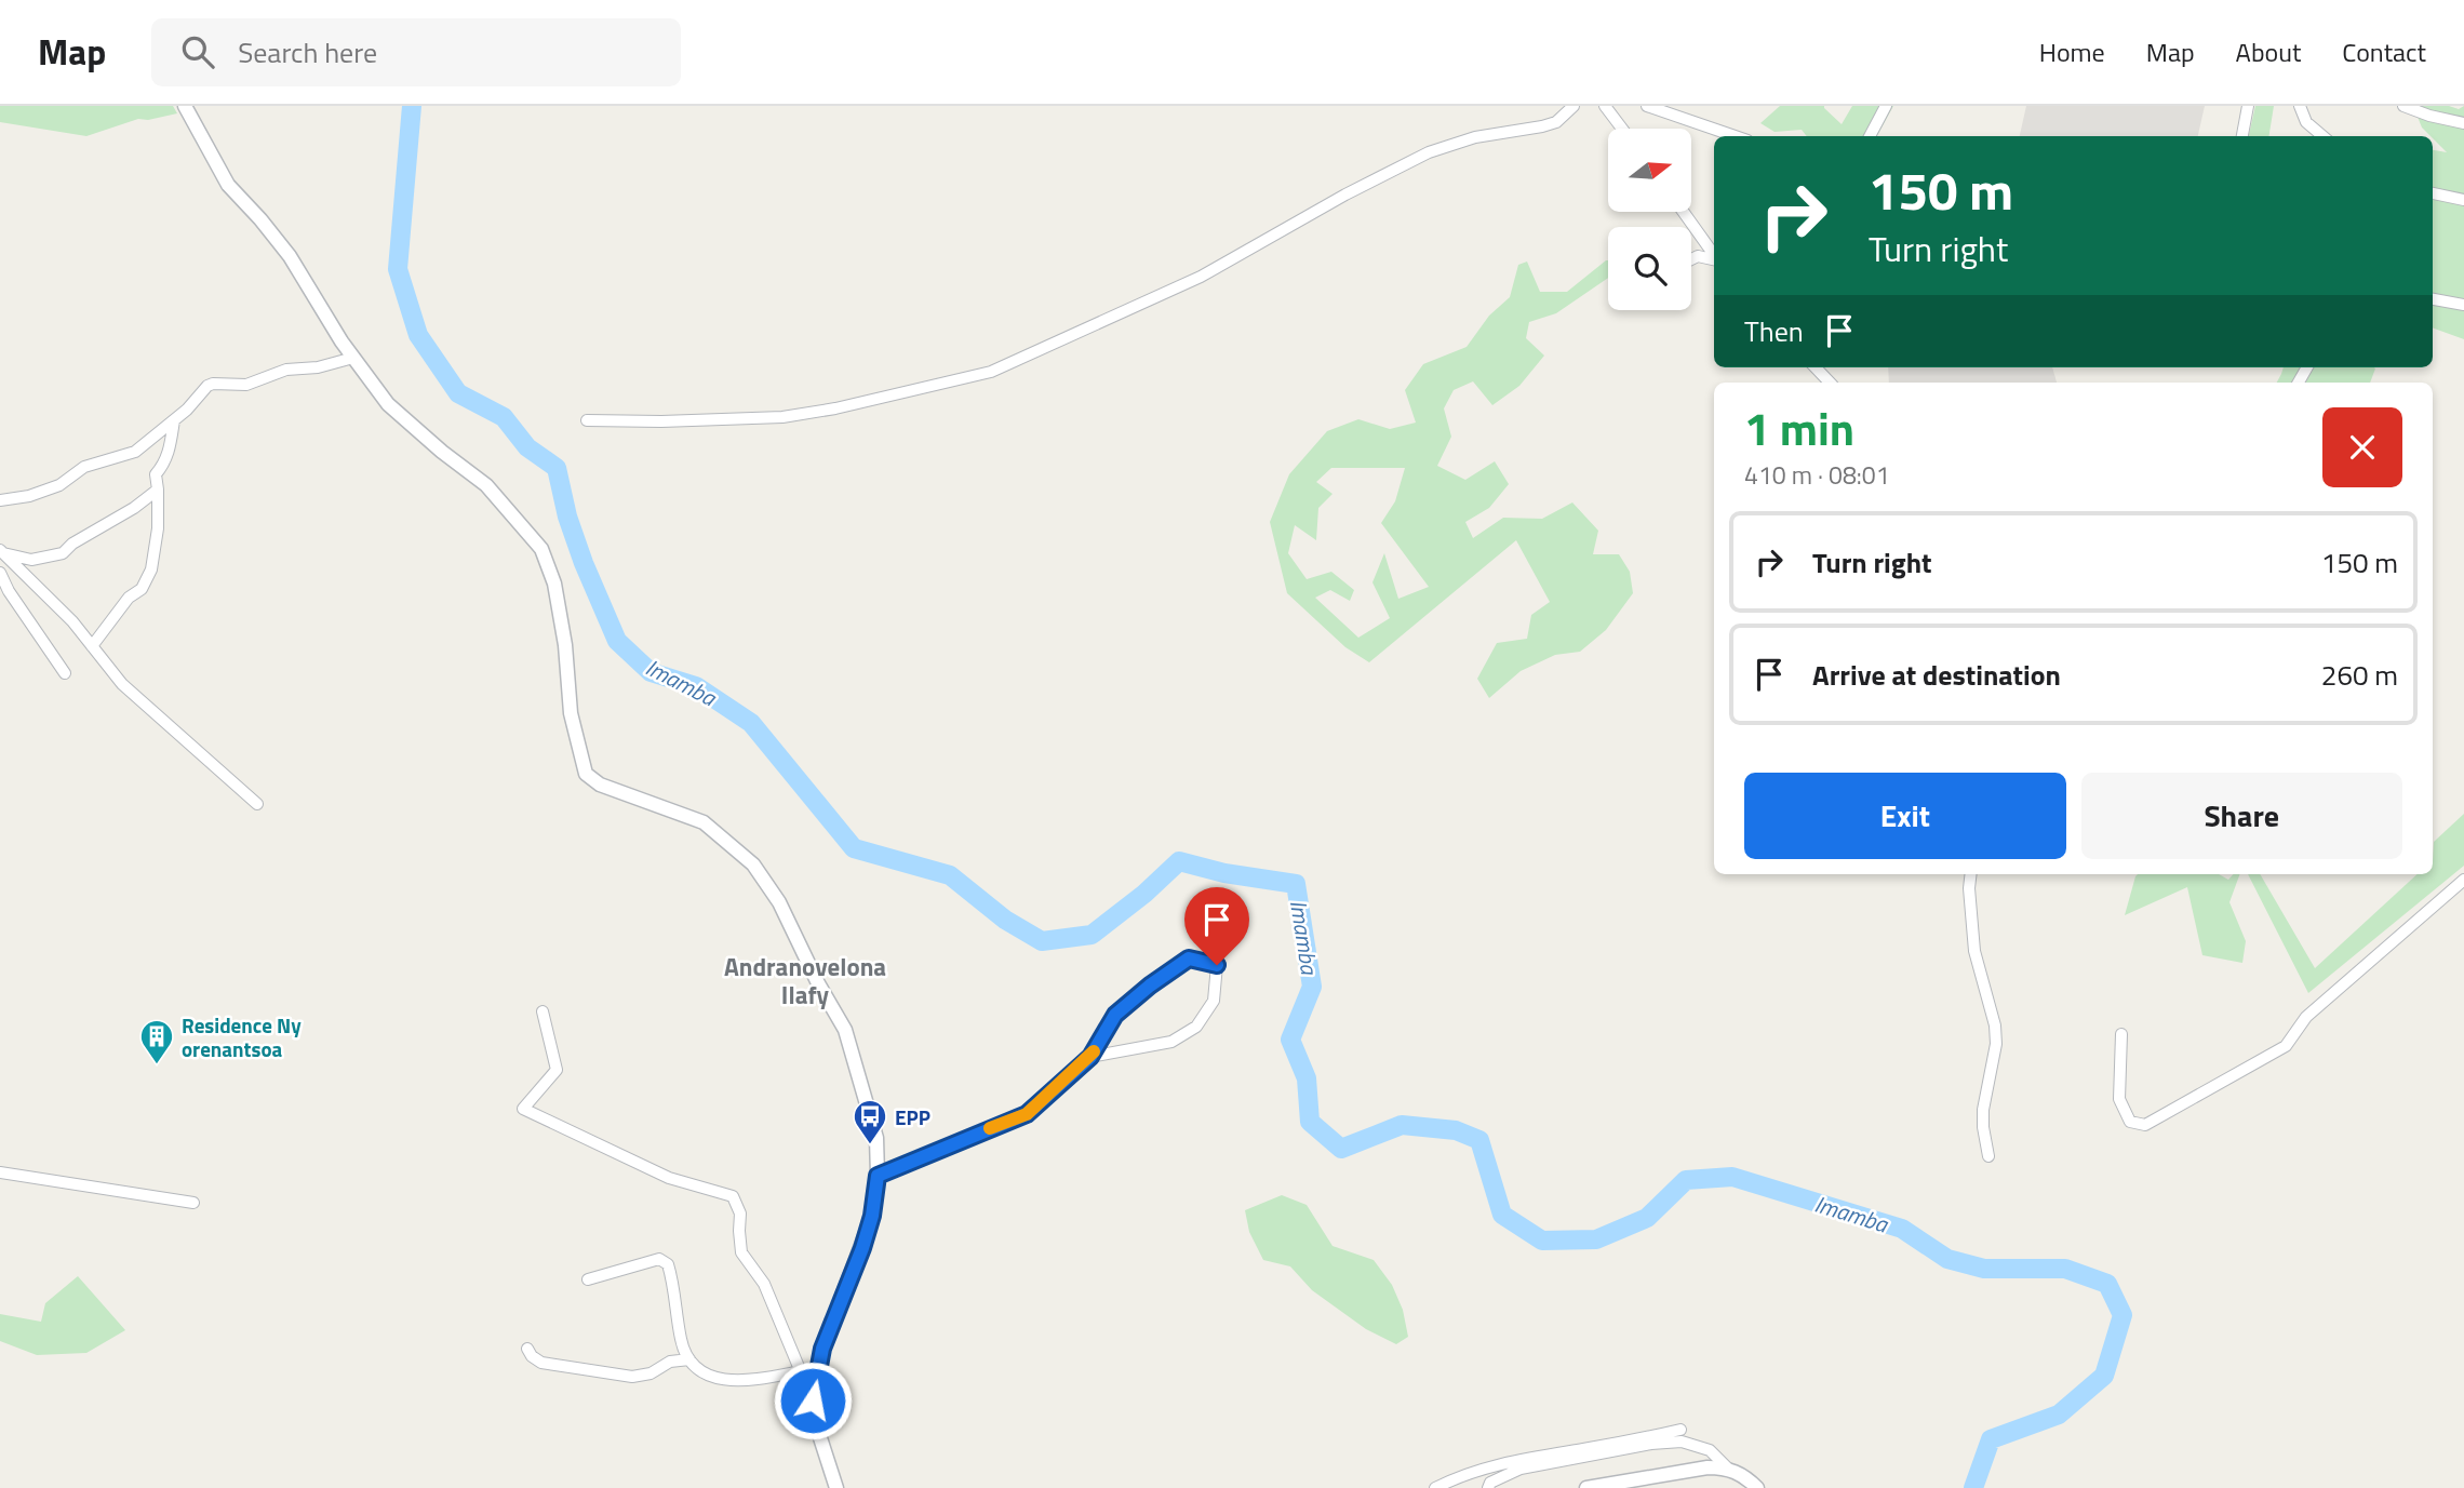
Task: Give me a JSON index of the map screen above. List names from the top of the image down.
{
  "districts": ["Andranovelona Ilafy"],
  "water": ["Imamba"],
  "places": {
    "building": ["Residence Ny orenantsoa"],
    "bus stop": ["EPP"]
  },
  "north": "right",
  "page": {
    "header": "Map",
    "search": "Search here",
    "nav": [
      "Home",
      "Map",
      "About",
      "Contact"
    ],
    "turn": ["150 m", "Turn right"],
    "then": "Then",
    "heading": ["1 min", "410 m · 08:01"],
    "list": [
      {
        "name": "Turn right",
        "value": "150 m"
      },
      {
        "name": "Arrive at destination",
        "value": "260 m"
      }
    ],
    "buttons": ["Exit", "Share"]
  }
}
